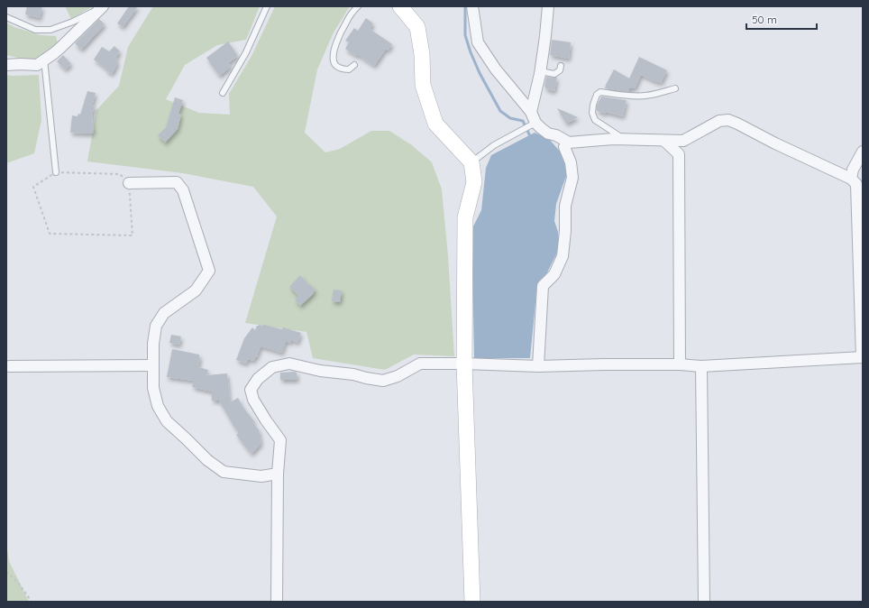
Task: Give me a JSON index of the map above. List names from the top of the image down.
{
  "scale_bar": "50 m"
}
